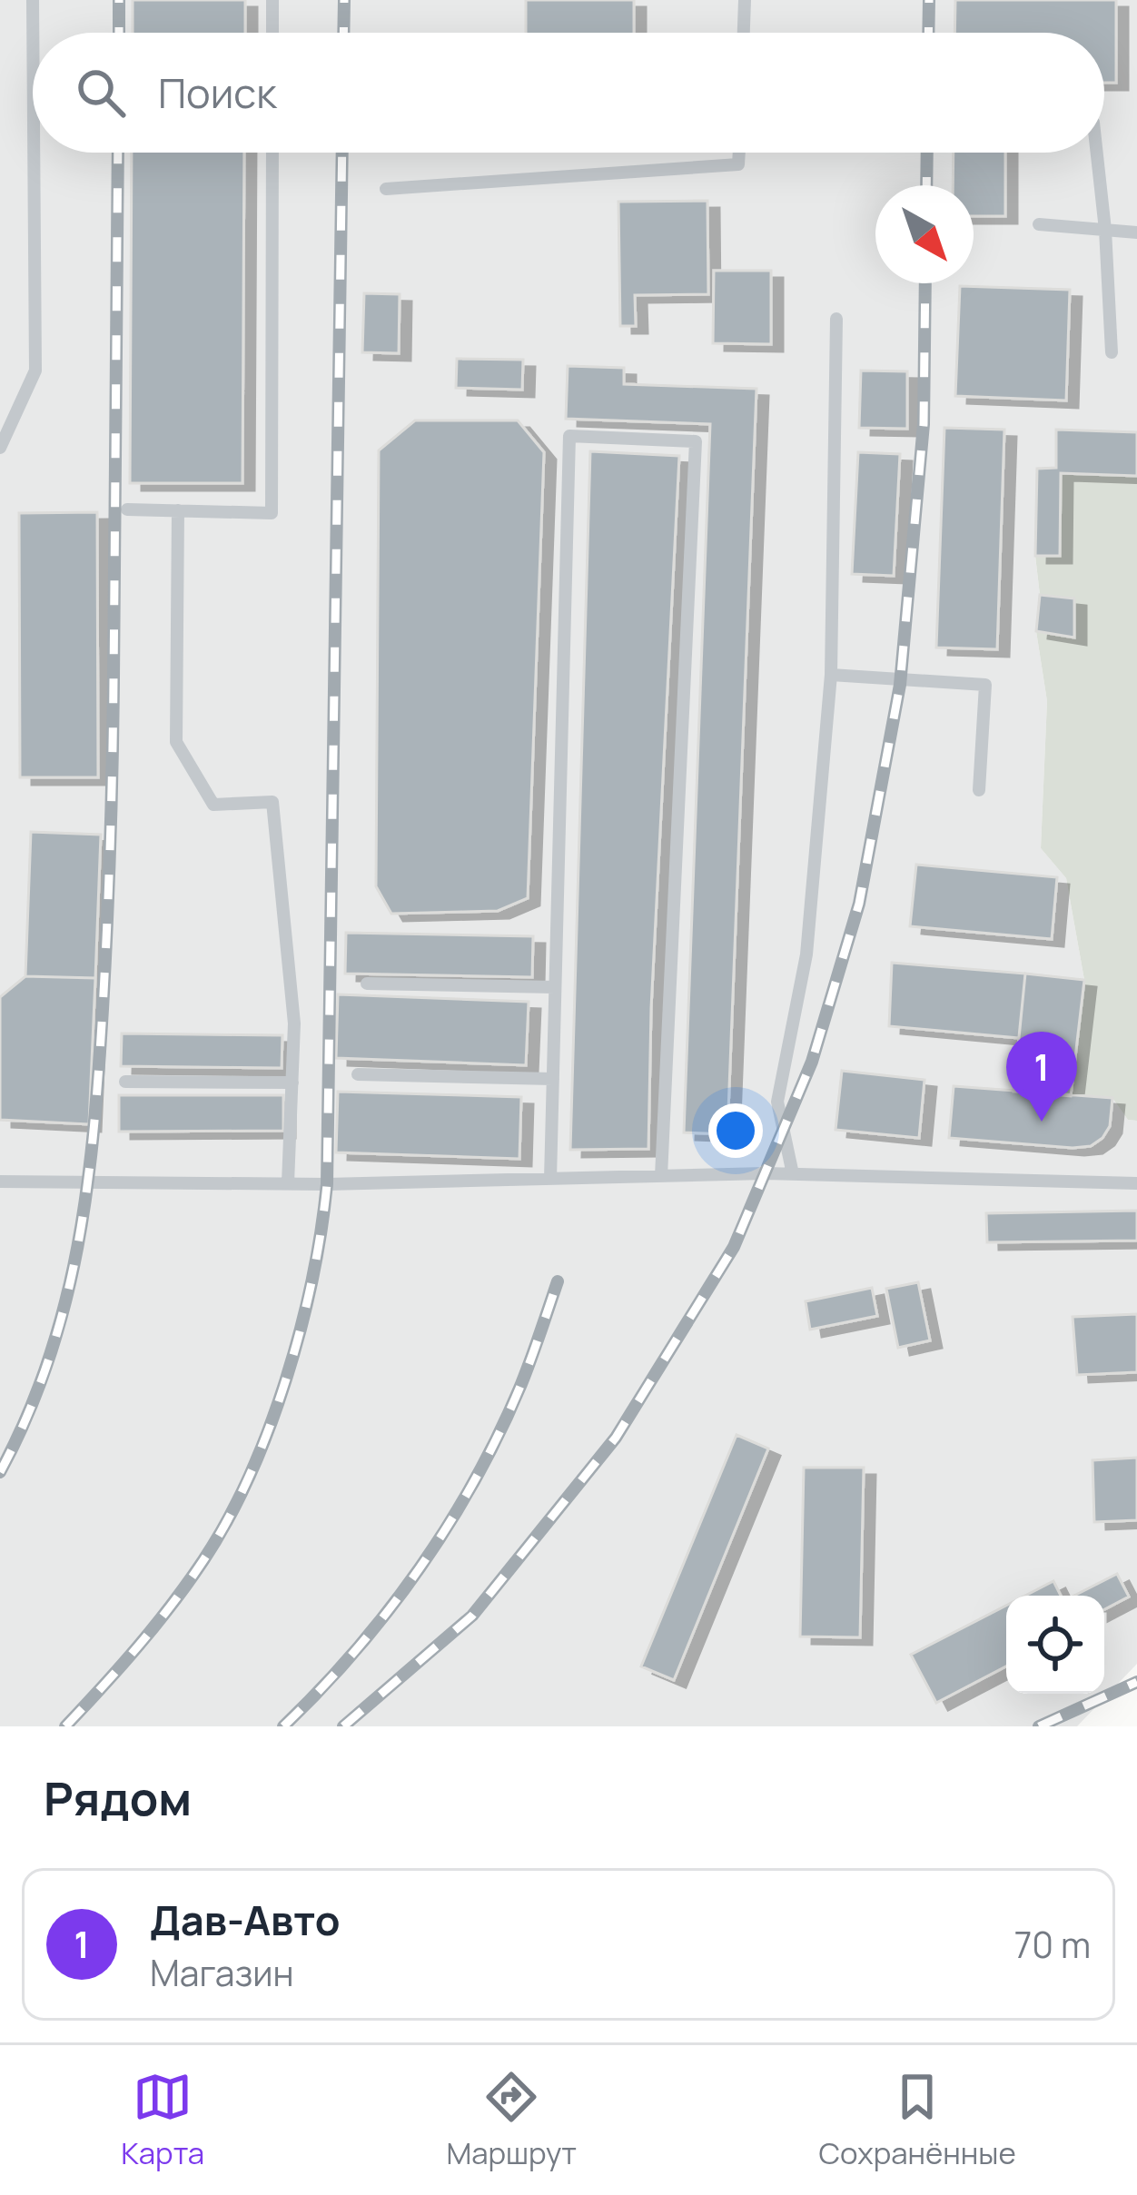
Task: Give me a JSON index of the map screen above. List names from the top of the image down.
{
  "north": "bottom right",
  "page": {
    "search": "Поиск",
    "pins": "1",
    "heading": "Рядом",
    "list": [
      {
        "mark": "1",
        "name": "Дав-Авто",
        "note": "Магазин",
        "value": "70 m"
      }
    ],
    "nav": ["Карта", "Маршрут", "Сохранённые"]
  }
}
